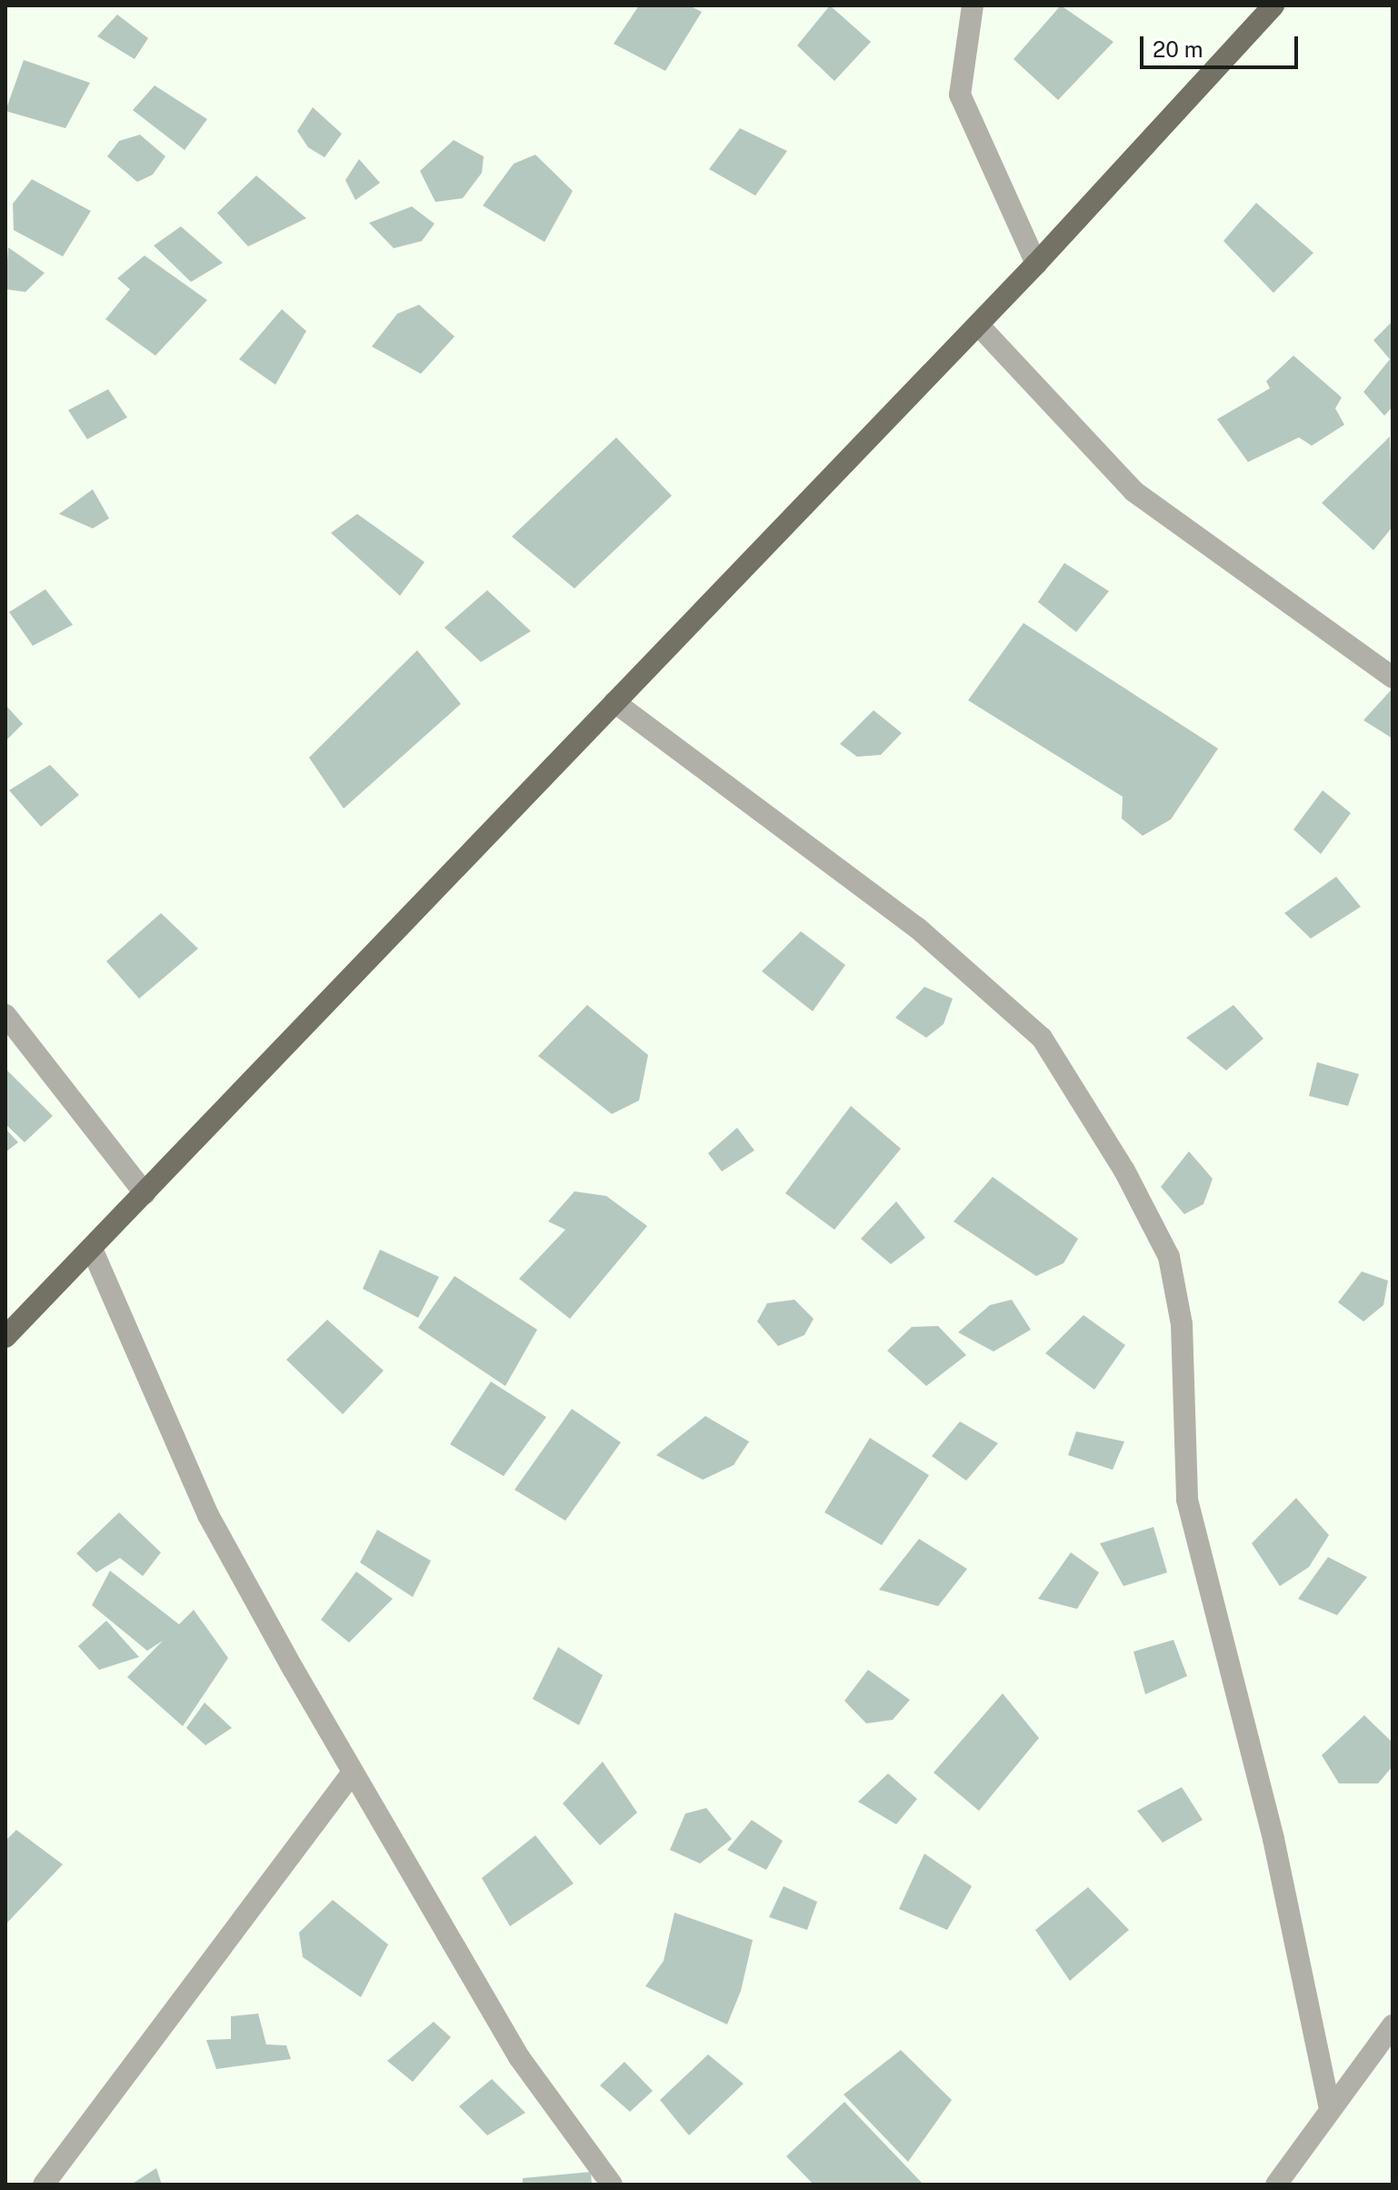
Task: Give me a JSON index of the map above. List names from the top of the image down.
{
  "scale_bar": "20 m"
}
